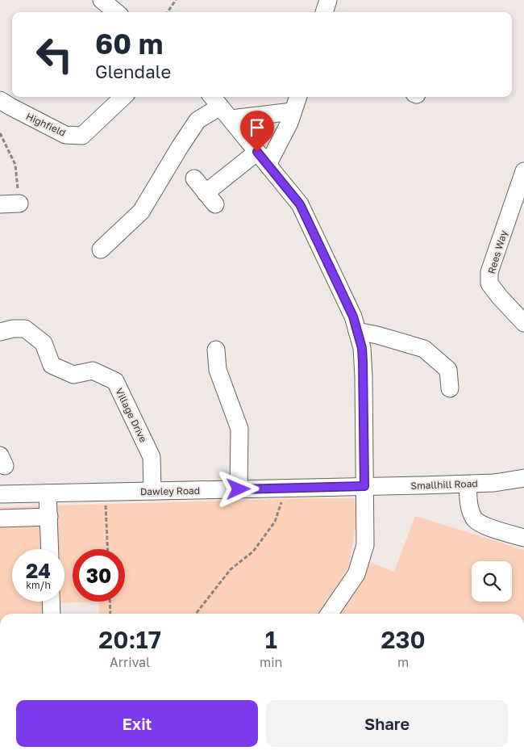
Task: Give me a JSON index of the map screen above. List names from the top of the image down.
{
  "streets": {
    "street": [
      "Highfield",
      "Rees Way",
      "Village Drive",
      "Smallhill Road",
      "Dawley Road"
    ]
  },
  "crossings": [
    ["Village Drive", "Dawley Road"],
    ["Smallhill Road", "Dawley Road"]
  ],
  "page": {
    "turn": ["60 m", "Glendale"],
    "speed": "24 km/h",
    "limit": "30",
    "eta": [
      "20:17",
      "Arrival",
      "1",
      "min",
      "230",
      "m"
    ],
    "buttons": ["Exit", "Share"]
  }
}
